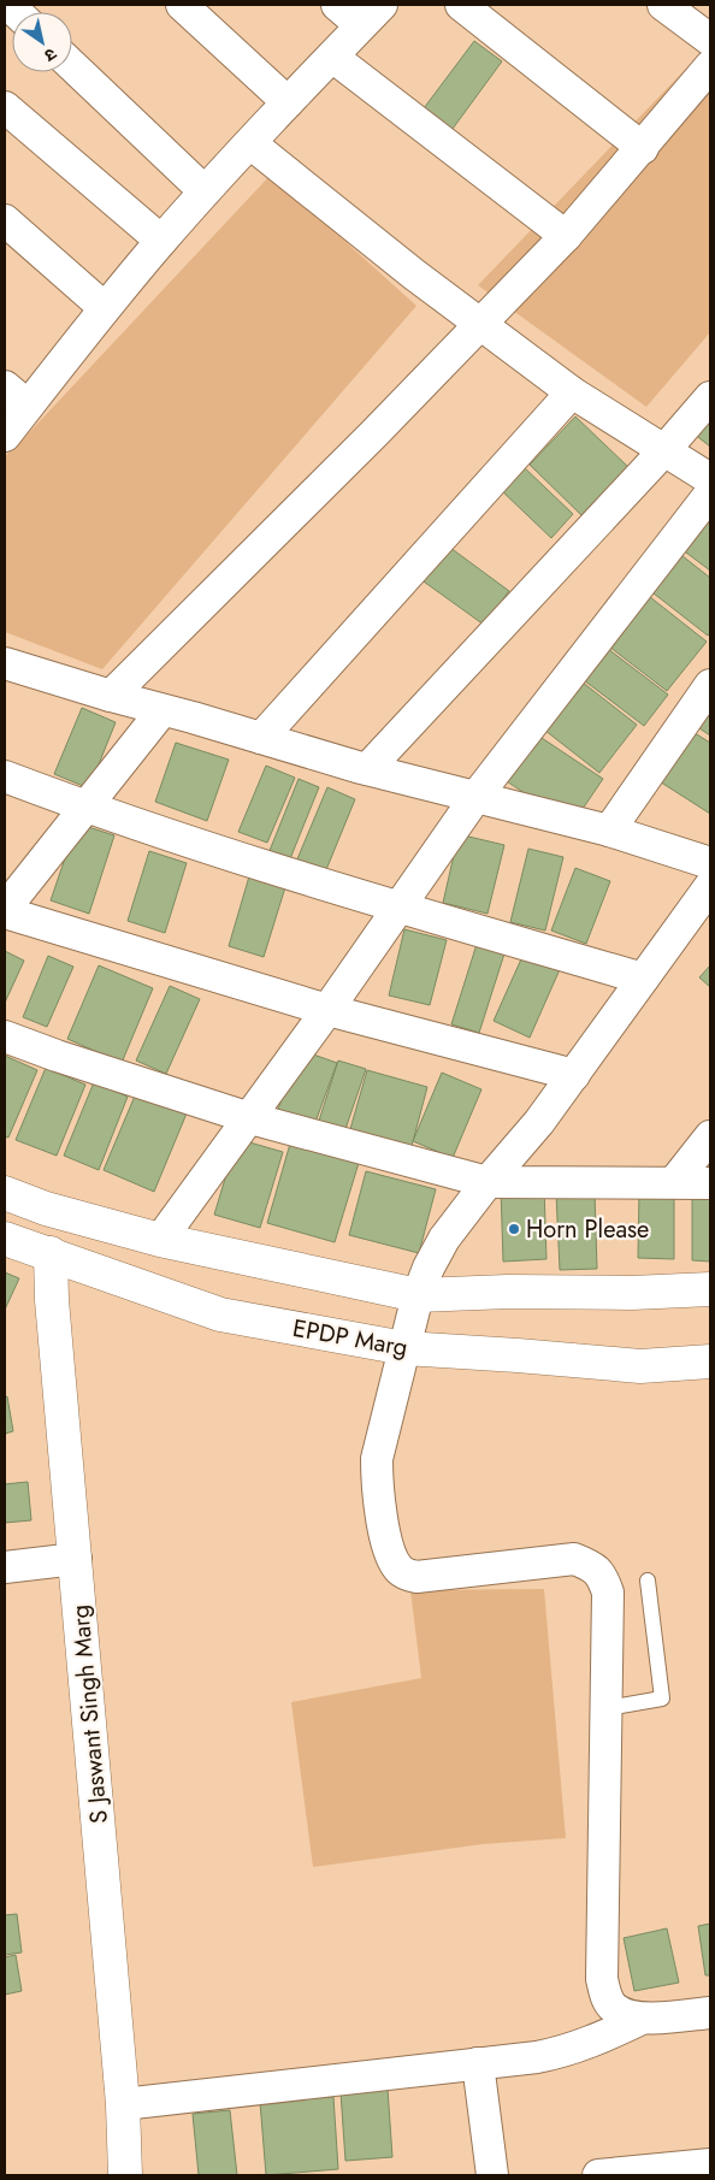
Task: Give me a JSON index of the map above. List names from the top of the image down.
{
  "streets": {
    "main road": ["EPDP Marg", "S Jaswant Singh Marg"]
  },
  "crossings": [
    ["EPDP Marg", "S Jaswant Singh Marg"]
  ],
  "places": ["Horn Please"],
  "north": "bottom right"
}
